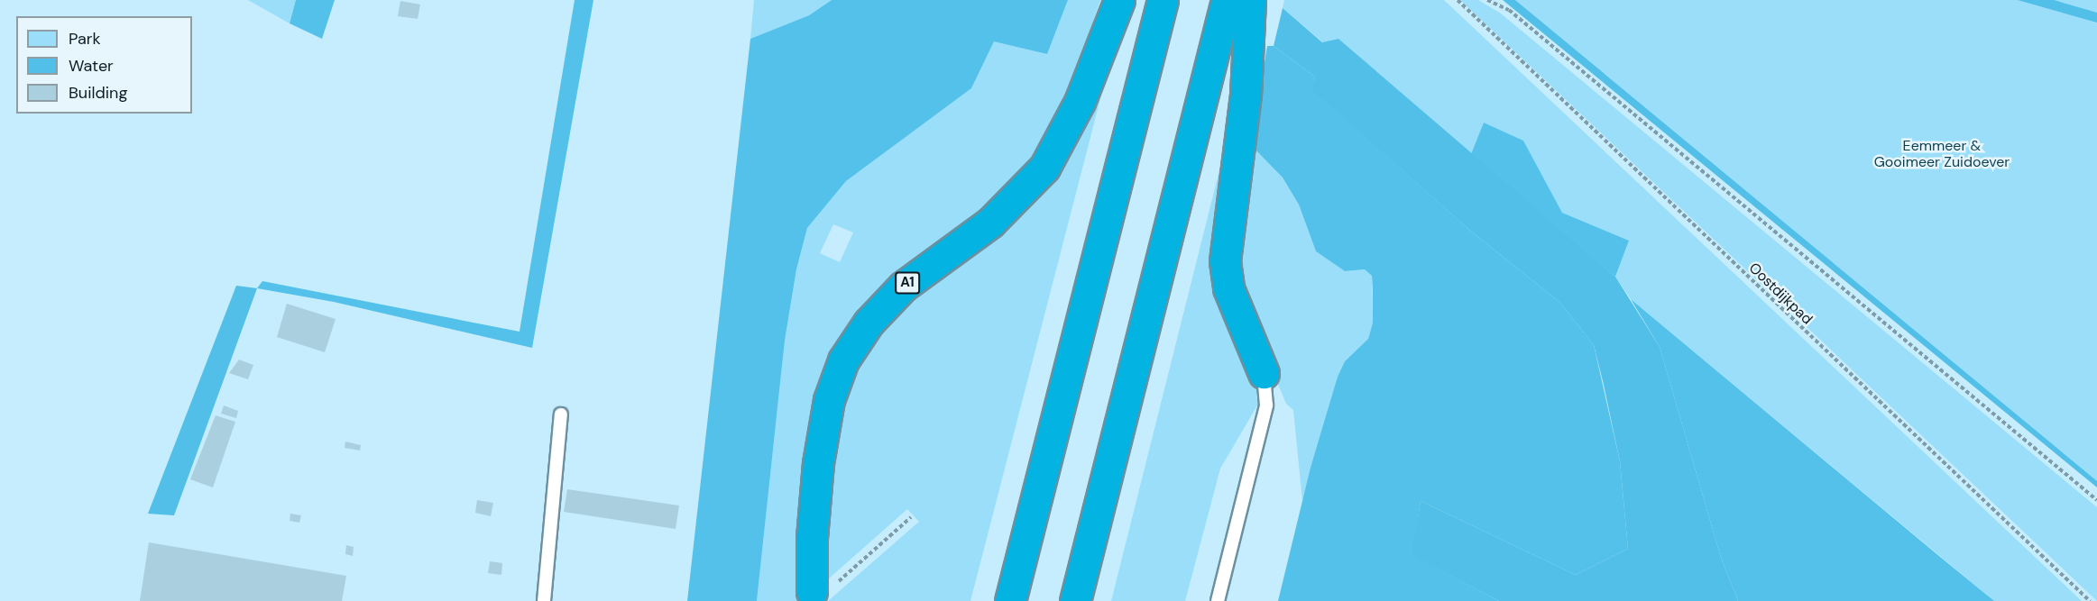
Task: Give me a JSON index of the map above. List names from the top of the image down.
{
  "streets": {
    "highway": ["A1"],
    "path": ["Oostdijkpad"]
  },
  "parks": ["Eemmeer & Gooimeer Zuidoever"],
  "legend": ["Park", "Water", "Building"]
}
